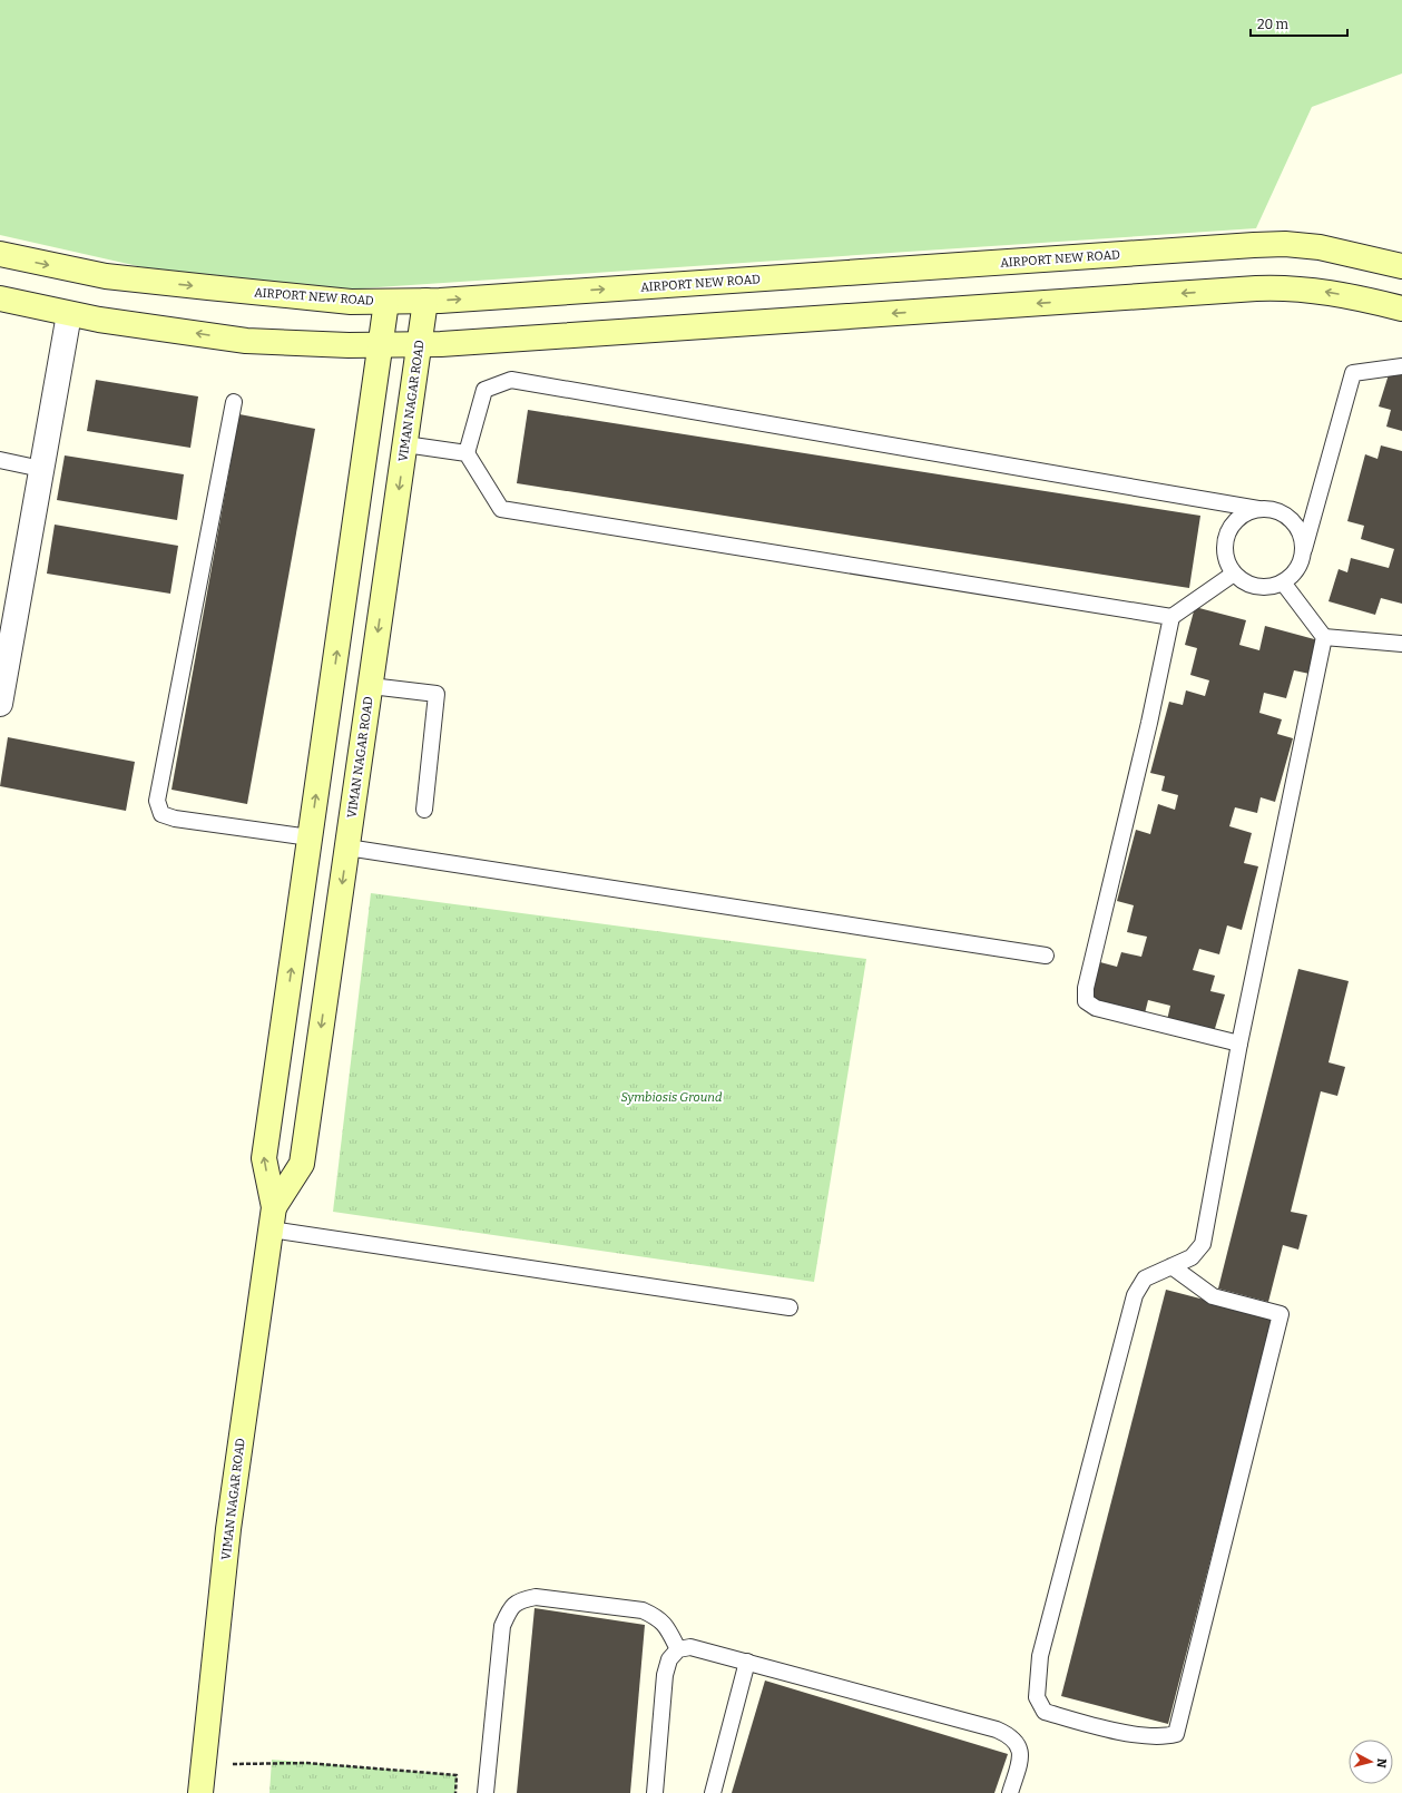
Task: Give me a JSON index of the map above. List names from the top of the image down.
{
  "streets": {
    "main road": ["AIRPORT NEW ROAD", "VIMAN NAGAR ROAD"]
  },
  "crossings": [
    ["AIRPORT NEW ROAD", "VIMAN NAGAR ROAD"]
  ],
  "parks": ["Symbiosis Ground"],
  "scale_bar": "20 m",
  "north": "right"
}
